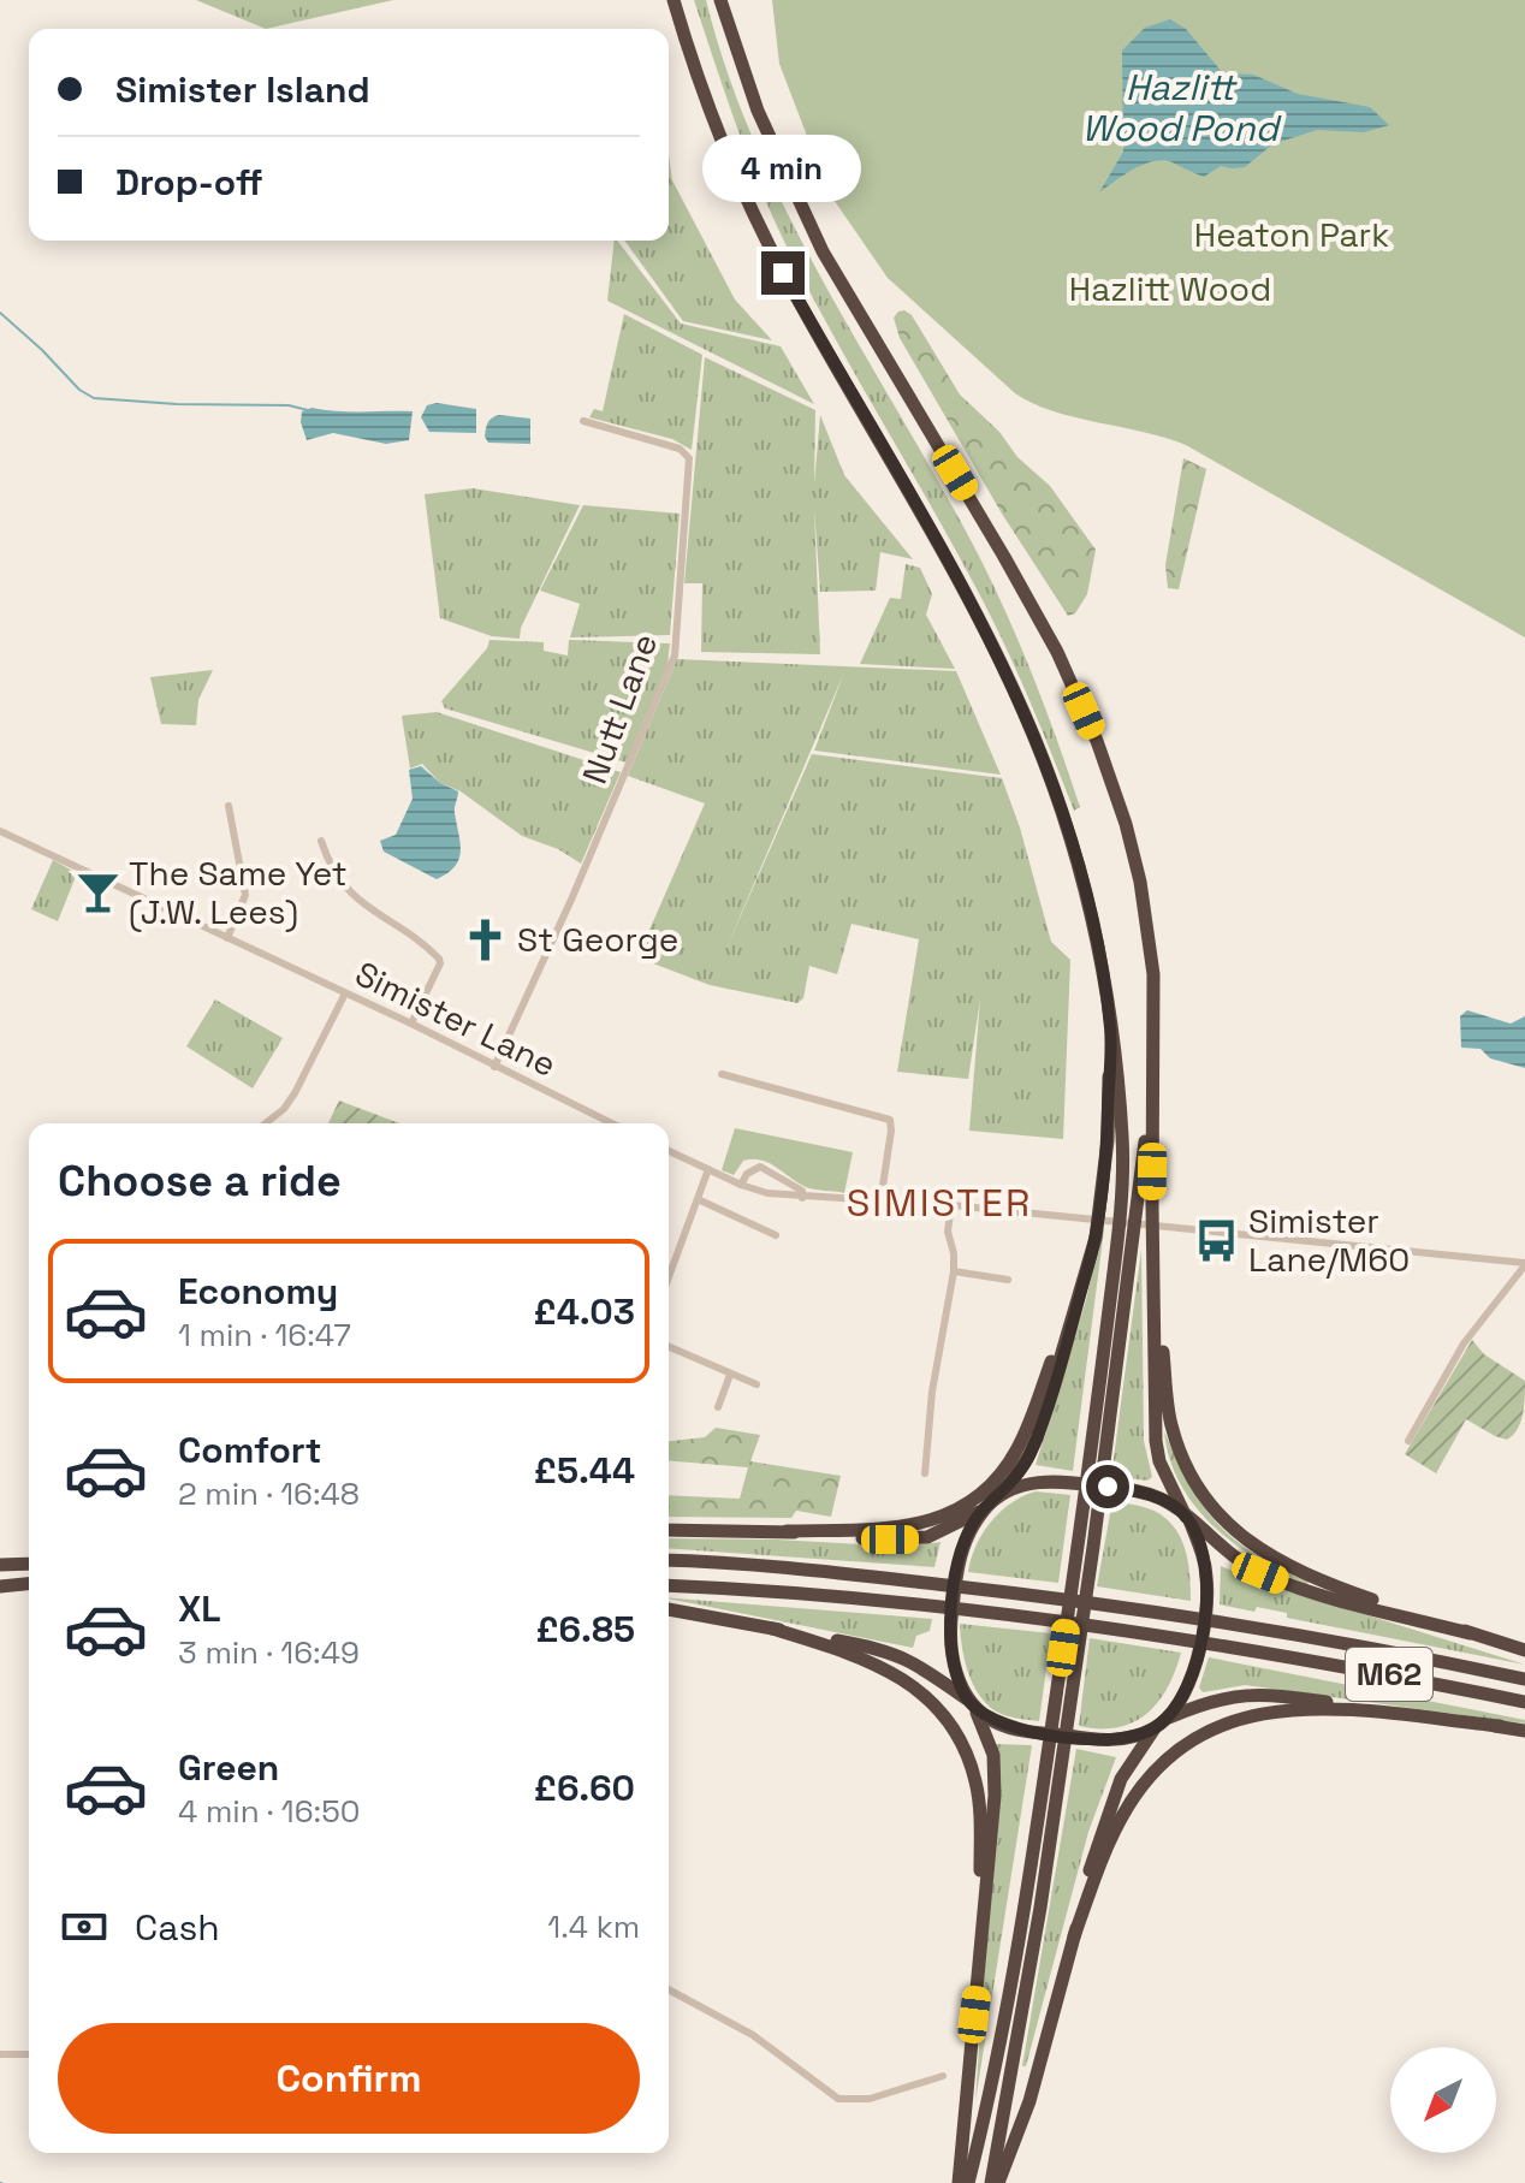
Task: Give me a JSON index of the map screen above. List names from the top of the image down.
{
  "streets": {
    "highway": ["M62"],
    "street": ["Nutt Lane", "Simister Lane"]
  },
  "crossings": [
    ["Nutt Lane", "Simister Lane"]
  ],
  "districts": ["SIMISTER"],
  "water": ["Hazlitt Wood Pond"],
  "parks": ["Heaton Park", "Hazlitt Wood"],
  "places": {
    "bar": ["The Same Yet (J.W. Lees)"],
    "church": ["St George"],
    "bus stop": ["Simister Lane/M60"]
  },
  "north": "bottom left",
  "page": {
    "banner": ["Simister Island", "Drop-off"],
    "bubble": "4 min",
    "heading": "Choose a ride",
    "list": [
      {
        "name": "Economy",
        "note": "1 min · 16:47",
        "value": "£4.03"
      },
      {
        "name": "Comfort",
        "note": "2 min · 16:48",
        "value": "£5.44"
      },
      {
        "name": "XL",
        "note": "3 min · 16:49",
        "value": "£6.85"
      },
      {
        "name": "Green",
        "note": "4 min · 16:50",
        "value": "£6.60"
      }
    ],
    "pay": ["Cash", "1.4 km"],
    "buttons": "Confirm"
  }
}
